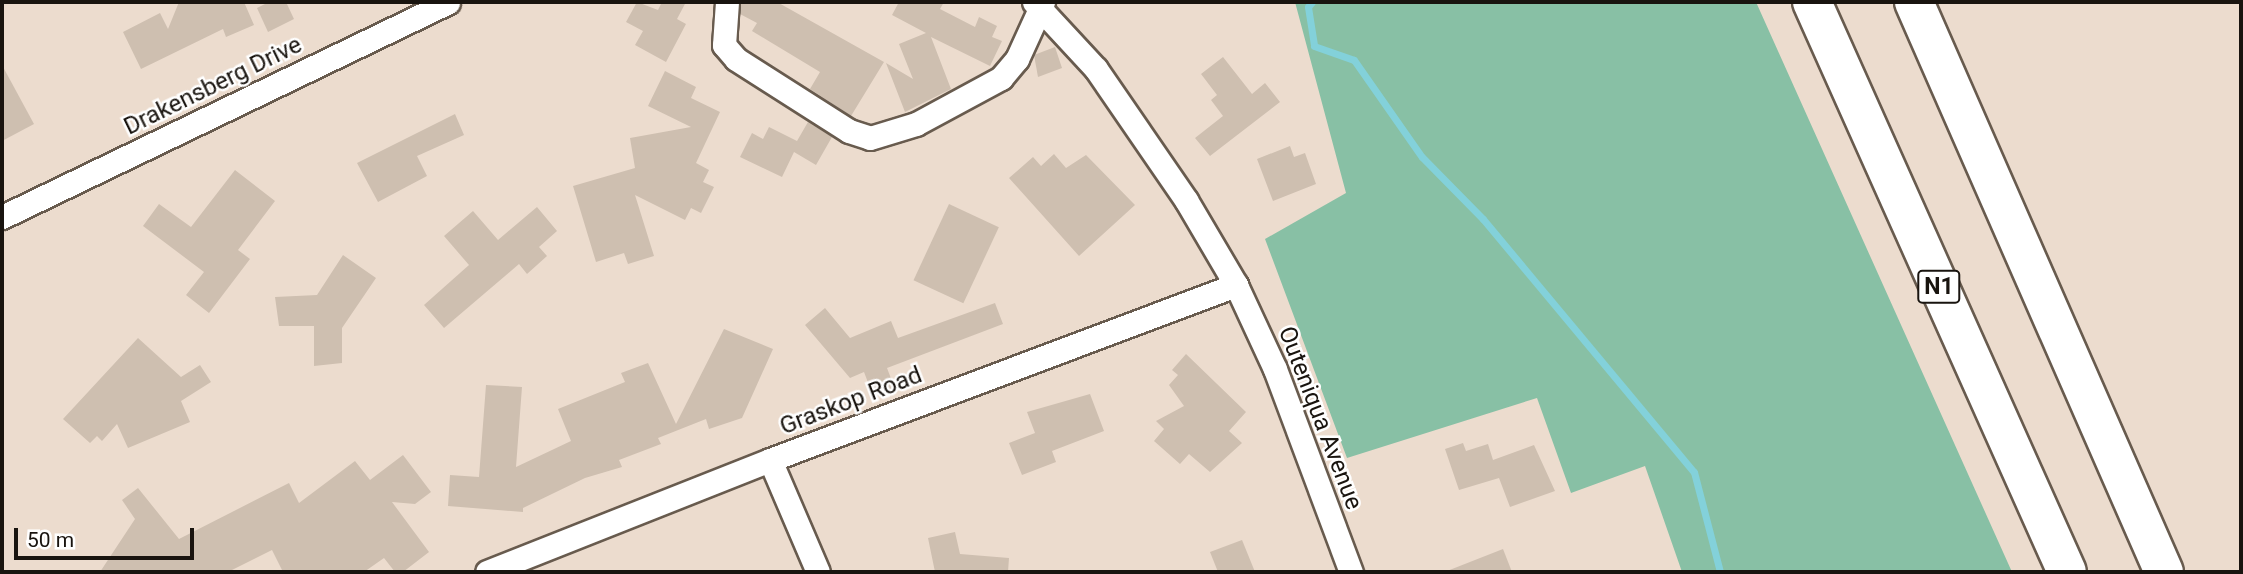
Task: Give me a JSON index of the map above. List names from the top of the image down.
{
  "streets": {
    "highway": ["N1"],
    "street": ["Drakensberg Drive", "Graskop Road", "Outeniqua Avenue"]
  },
  "crossings": [
    ["Graskop Road", "Outeniqua Avenue"]
  ],
  "scale_bar": "50 m"
}
